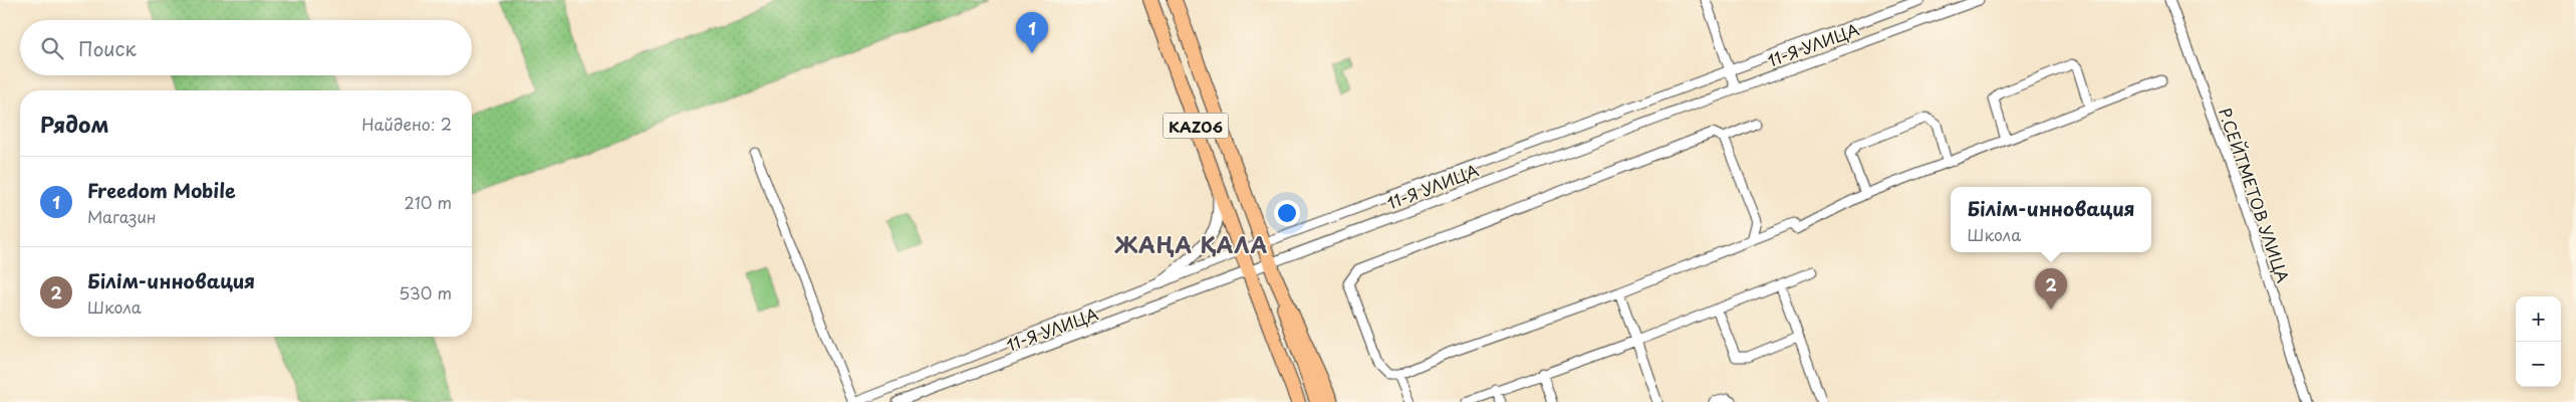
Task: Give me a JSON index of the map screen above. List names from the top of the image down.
{
  "streets": {
    "main road": ["KАZ06"],
    "street": ["11-Я УЛИЦА", "Р.СЕЙТМЕТОВ УЛИЦА"]
  },
  "crossings": [
    ["11-Я УЛИЦА", "KАZ06"]
  ],
  "districts": ["ЖАҢА ҚАЛА"],
  "page": {
    "pins": ["1", "2"],
    "search": "Поиск",
    "heading": ["Рядом", "Найдено: 2"],
    "list": [
      {
        "mark": "1",
        "name": "Freedom Mobile",
        "note": "Магазин",
        "value": "210 m"
      },
      {
        "mark": "2",
        "name": "Білім-инновация",
        "note": "Школа",
        "value": "530 m"
      }
    ],
    "popup": ["Білім-инновация", "Школа"],
    "map_buttons": ["+", "−"]
  }
}
